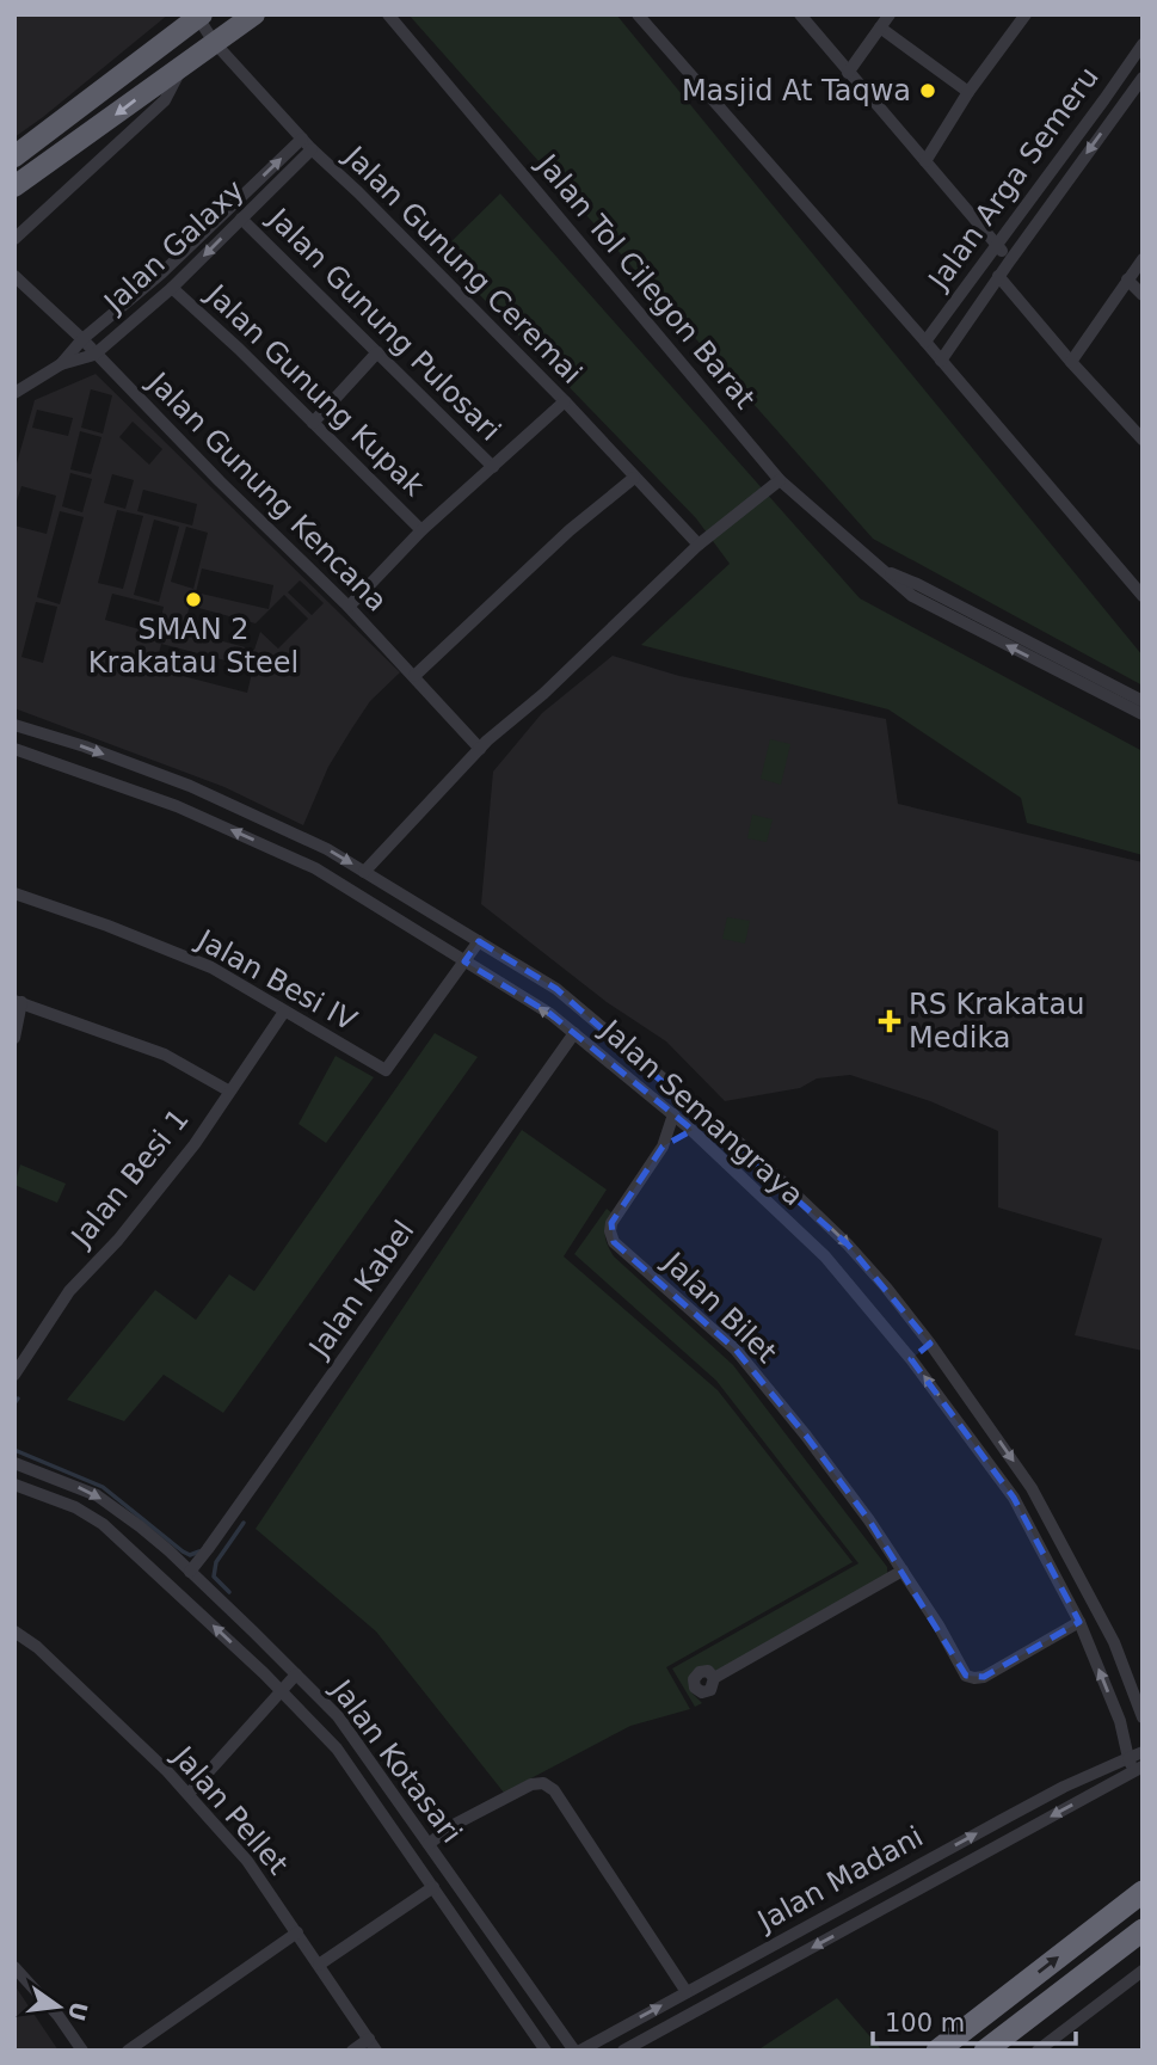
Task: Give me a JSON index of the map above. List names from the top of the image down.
{
  "streets": {
    "street": [
      "Jalan Arga Semeru",
      "Jalan Galaxy",
      "Jalan Gunung Ceremai",
      "Jalan Tol Cilegon Barat",
      "Jalan Gunung Pulosari",
      "Jalan Gunung Kupak",
      "Jalan Gunung Kencana",
      "Jalan Besi IV",
      "Jalan Semangraya",
      "Jalan Besi 1",
      "Jalan Kabel",
      "Jalan Bilet",
      "Jalan Kotasari",
      "Jalan Pellet",
      "Jalan Madani"
    ]
  },
  "crossings": [
    ["Jalan Galaxy", "Jalan Gunung Ceremai"],
    ["Jalan Galaxy", "Jalan Gunung Pulosari"],
    ["Jalan Galaxy", "Jalan Gunung Kupak"],
    ["Jalan Galaxy", "Jalan Gunung Kencana"],
    ["Jalan Besi IV", "Jalan Semangraya"],
    ["Jalan Besi IV", "Jalan Besi 1"],
    ["Jalan Semangraya", "Jalan Kabel"],
    ["Jalan Semangraya", "Jalan Bilet"],
    ["Jalan Semangraya", "Jalan Madani"],
    ["Jalan Kabel", "Jalan Kotasari"],
    ["Jalan Kotasari", "Jalan Madani"]
  ],
  "places": {
    "other": ["Masjid At Taqwa", "SMAN 2 Krakatau Steel"],
    "health": ["RS Krakatau Medika"]
  },
  "scale_bar": "100 m",
  "north": "right"
}
